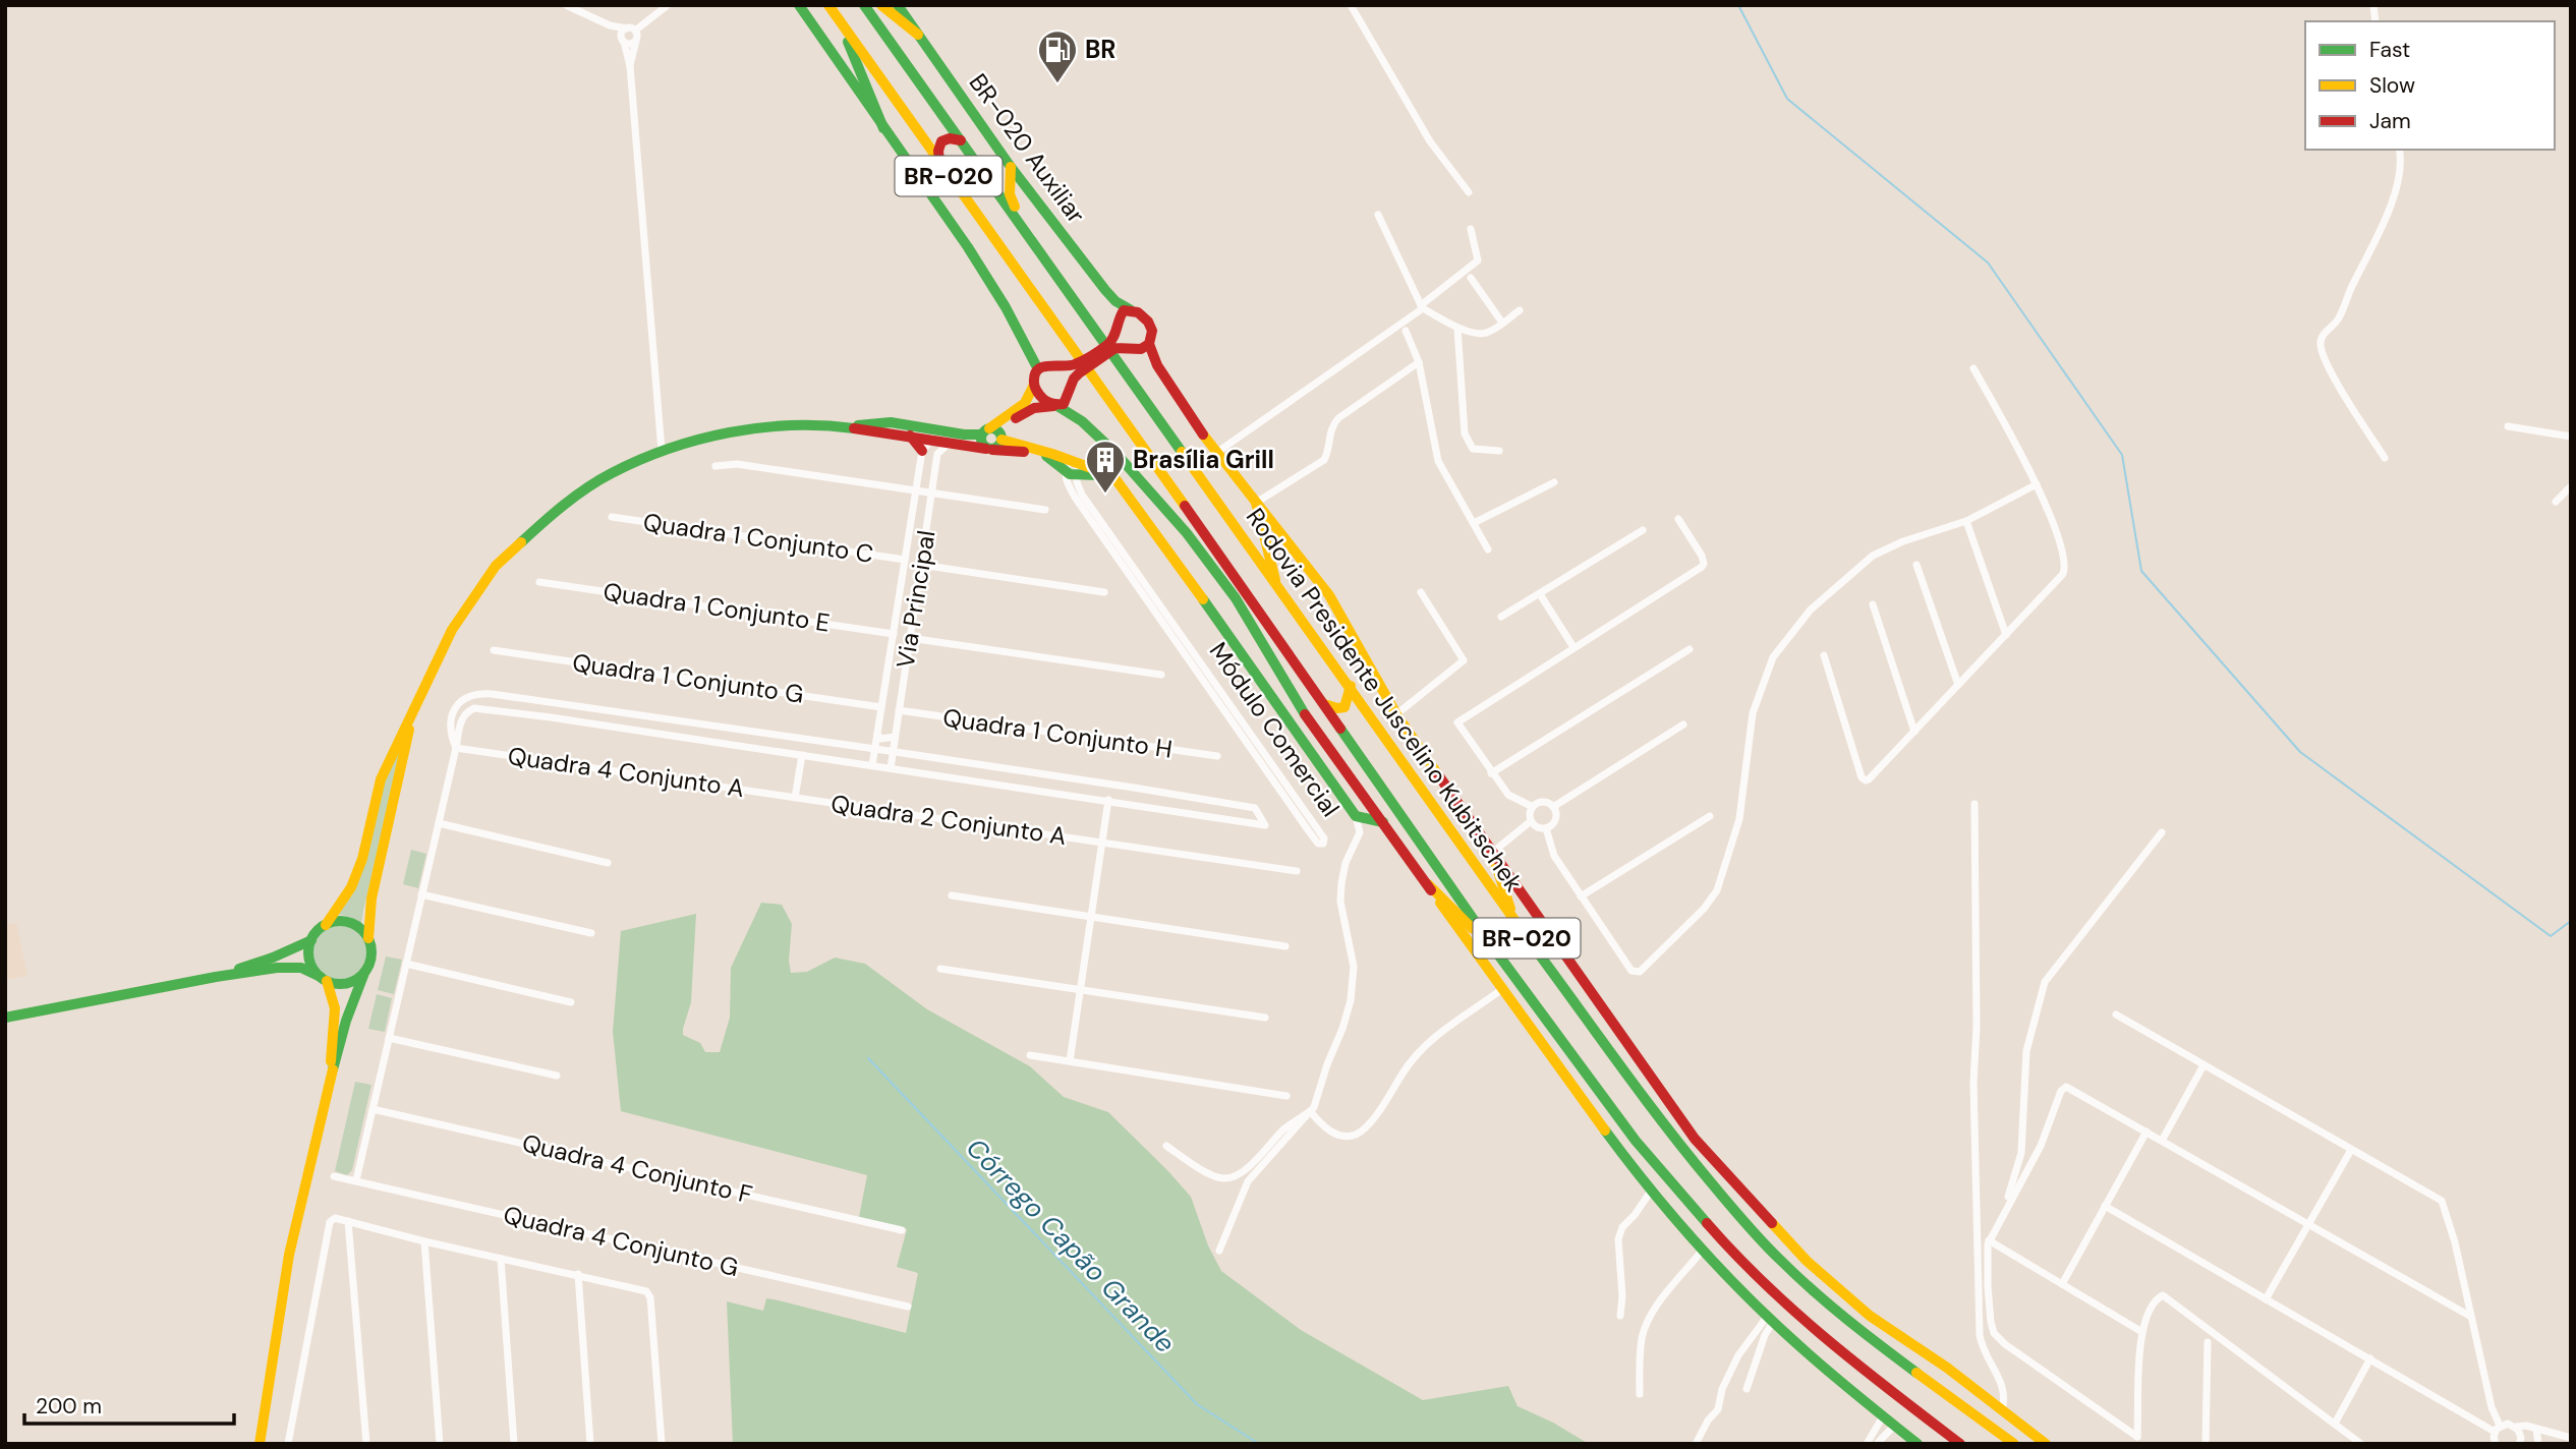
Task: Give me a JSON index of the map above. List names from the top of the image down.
{
  "streets": {
    "main road": [
      "BR-020 Auxiliar",
      "BR-020",
      "Rodovia Presidente Juscelino Kubitschek",
      "Módulo Comercial"
    ],
    "street": [
      "Quadra 1 Conjunto C",
      "Via Principal",
      "Quadra 1 Conjunto E",
      "Quadra 1 Conjunto G",
      "Quadra 1 Conjunto H",
      "Quadra 4 Conjunto A",
      "Quadra 2 Conjunto A",
      "Quadra 4 Conjunto F",
      "Quadra 4 Conjunto G"
    ]
  },
  "crossings": [
    ["BR-020", "Rodovia Presidente Juscelino Kubitschek"],
    ["Quadra 1 Conjunto C", "Via Principal"],
    ["Via Principal", "Quadra 1 Conjunto E"],
    ["Via Principal", "Quadra 1 Conjunto G"],
    ["Via Principal", "Módulo Comercial"],
    ["Via Principal", "Quadra 1 Conjunto H"],
    ["Quadra 4 Conjunto A", "Quadra 2 Conjunto A"]
  ],
  "water": ["Córrego Capão Grande"],
  "places": {
    "fuel station": ["BR"],
    "building": ["Brasília Grill"]
  },
  "legend": ["Fast", "Slow", "Jam"],
  "scale_bar": "200 m"
}
